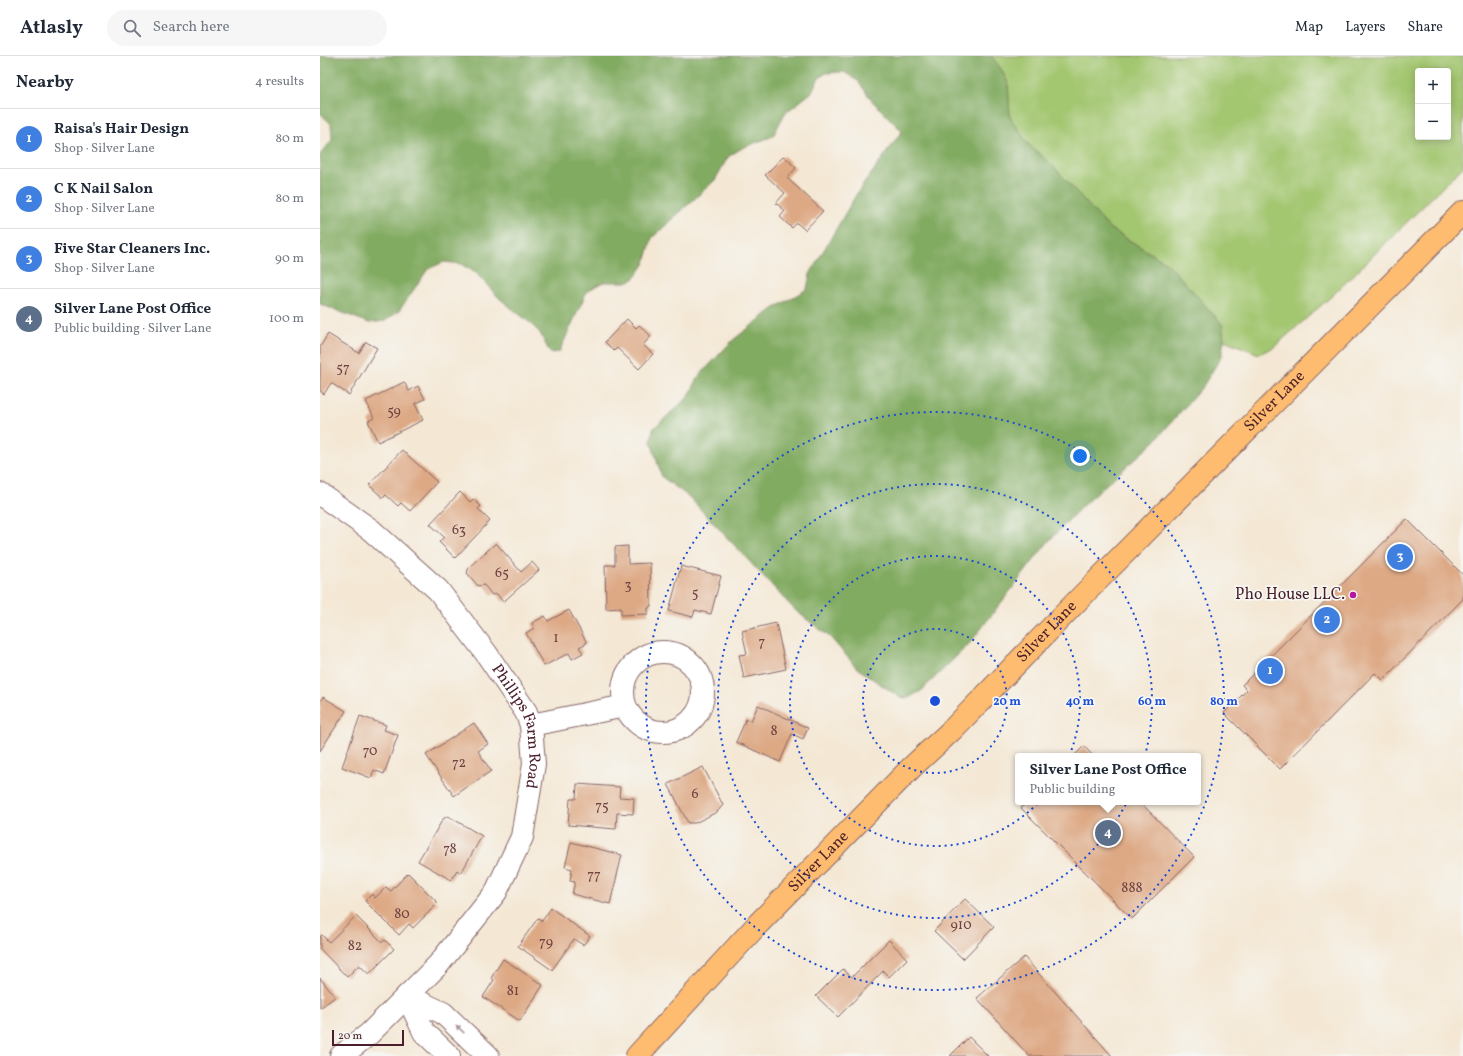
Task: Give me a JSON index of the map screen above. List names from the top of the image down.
{
  "streets": {
    "main road": ["Silver Lane"],
    "street": ["Phillips Farm Road"]
  },
  "places": ["Pho House LLC."],
  "house_numbers": [
    "57",
    "59",
    "63",
    "65",
    "3",
    "5",
    "1",
    "7",
    "8",
    "70",
    "72",
    "6",
    "75",
    "78",
    "77",
    "888",
    "80",
    "910",
    "79",
    "82",
    "81"
  ],
  "scale_bar": "20 m",
  "page": {
    "header": "Atlasly",
    "search": "Search here",
    "nav": ["Map", "Layers", "Share"],
    "heading": ["Nearby", "4 results"],
    "map_buttons": ["+", "−"],
    "list": [
      {
        "mark": "1",
        "name": "Raisa's Hair Design",
        "note": "Shop · Silver Lane",
        "value": "80 m"
      },
      {
        "mark": "2",
        "name": "C K Nail Salon",
        "note": "Shop · Silver Lane",
        "value": "80 m"
      },
      {
        "mark": "3",
        "name": "Five Star Cleaners Inc.",
        "note": "Shop · Silver Lane",
        "value": "90 m"
      },
      {
        "mark": "4",
        "name": "Silver Lane Post Office",
        "note": "Public building · Silver Lane",
        "value": "100 m"
      }
    ],
    "pins": [
      "3",
      "2",
      "1",
      "4"
    ],
    "popup": ["Silver Lane Post Office", "Public building"],
    "scale": "20 m"
  },
  "rings": [
    "20 m",
    "40 m",
    "60 m",
    "80 m"
  ]
}
